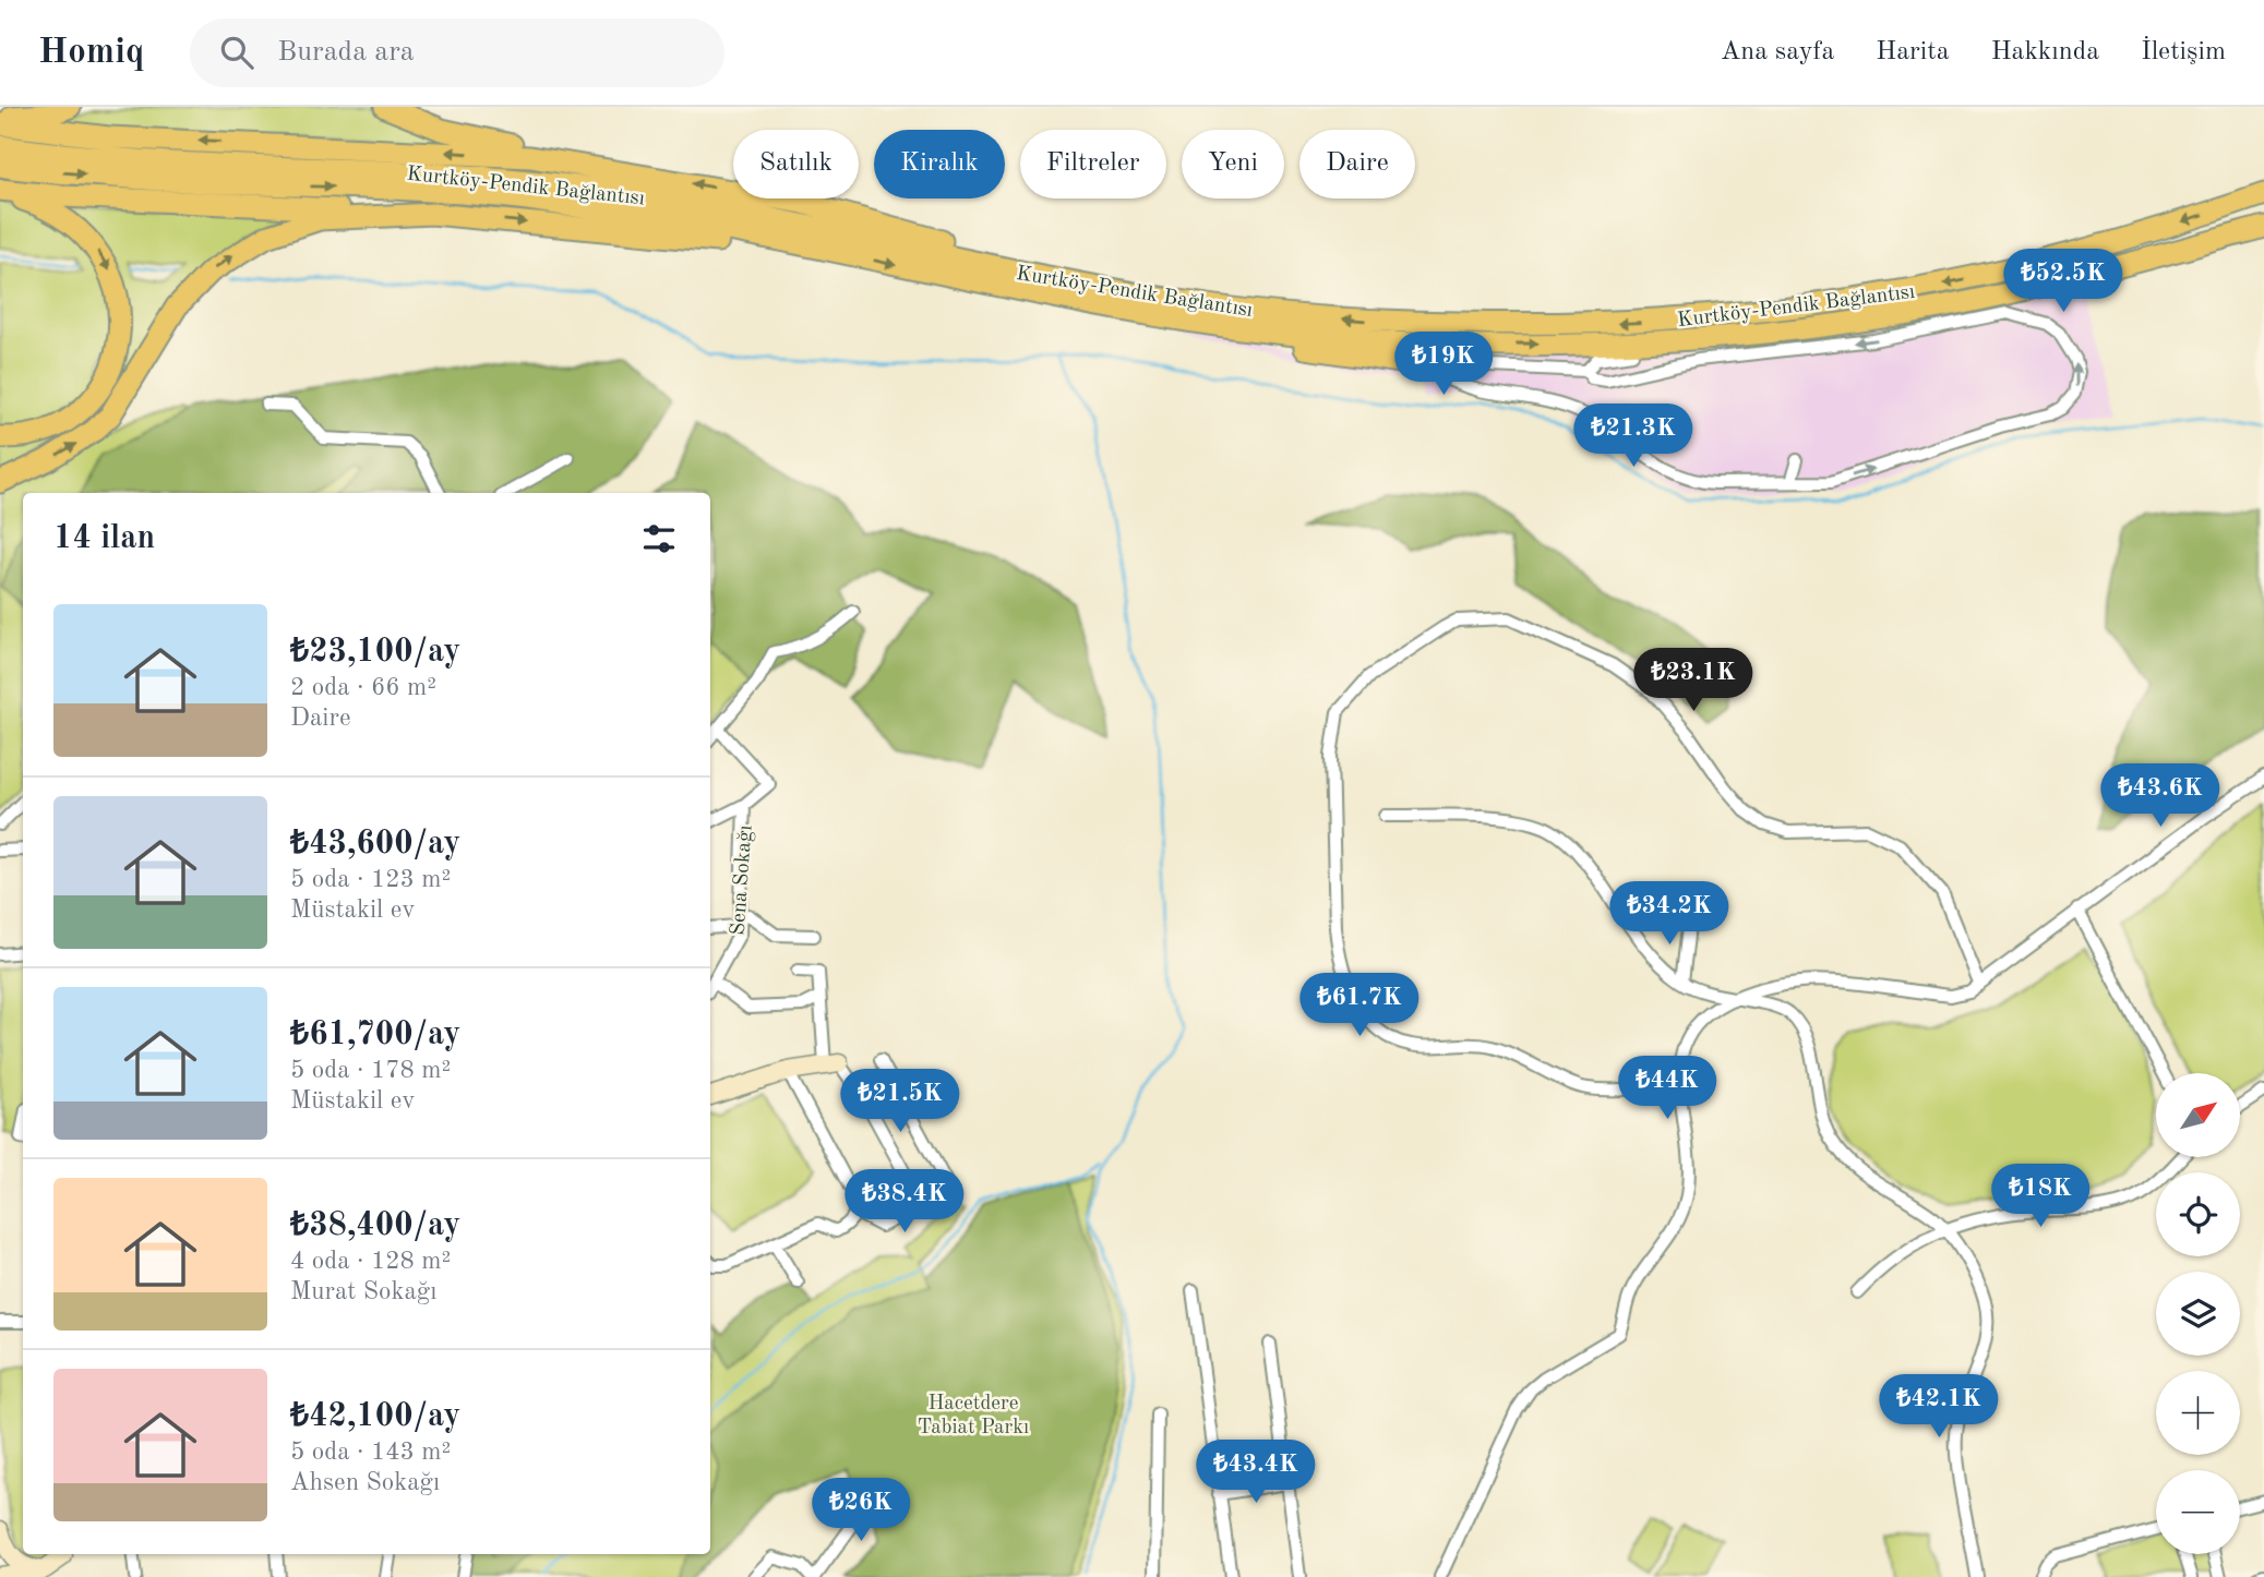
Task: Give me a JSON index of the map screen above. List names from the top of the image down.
{
  "streets": {
    "highway": ["Kurtköy-Pendik Bağlantısı"],
    "street": ["Sena Sokağı"]
  },
  "parks": ["Hacetdere Tabiat Parkı"],
  "north": "top right",
  "page": {
    "header": "Homiq",
    "search": "Burada ara",
    "nav": [
      "Ana sayfa",
      "Harita",
      "Hakkında",
      "İletişim"
    ],
    "chip": [
      "Satılık",
      "Kiralık",
      "Filtreler",
      "Yeni",
      "Daire"
    ],
    "price": [
      "₺52.5K",
      "₺19K",
      "₺21.3K",
      "₺23.1K",
      "₺43.6K",
      "₺34.2K",
      "₺61.7K",
      "₺44K",
      "₺21.5K",
      "₺18K",
      "₺38.4K",
      "₺42.1K",
      "₺43.4K",
      "₺26K"
    ],
    "heading": "14 ilan",
    "list": [
      {
        "name": "₺23,100/ay",
        "note": "2 oda · 66 m² · Daire"
      },
      {
        "name": "₺43,600/ay",
        "note": "5 oda · 123 m² · Müstakil ev"
      },
      {
        "name": "₺61,700/ay",
        "note": "5 oda · 178 m² · Müstakil ev"
      },
      {
        "name": "₺38,400/ay",
        "note": "4 oda · 128 m² · Murat Sokağı"
      },
      {
        "name": "₺42,100/ay",
        "note": "5 oda · 143 m² · Ahsen Sokağı"
      }
    ],
    "map_buttons": ["+", "−"]
  }
}
